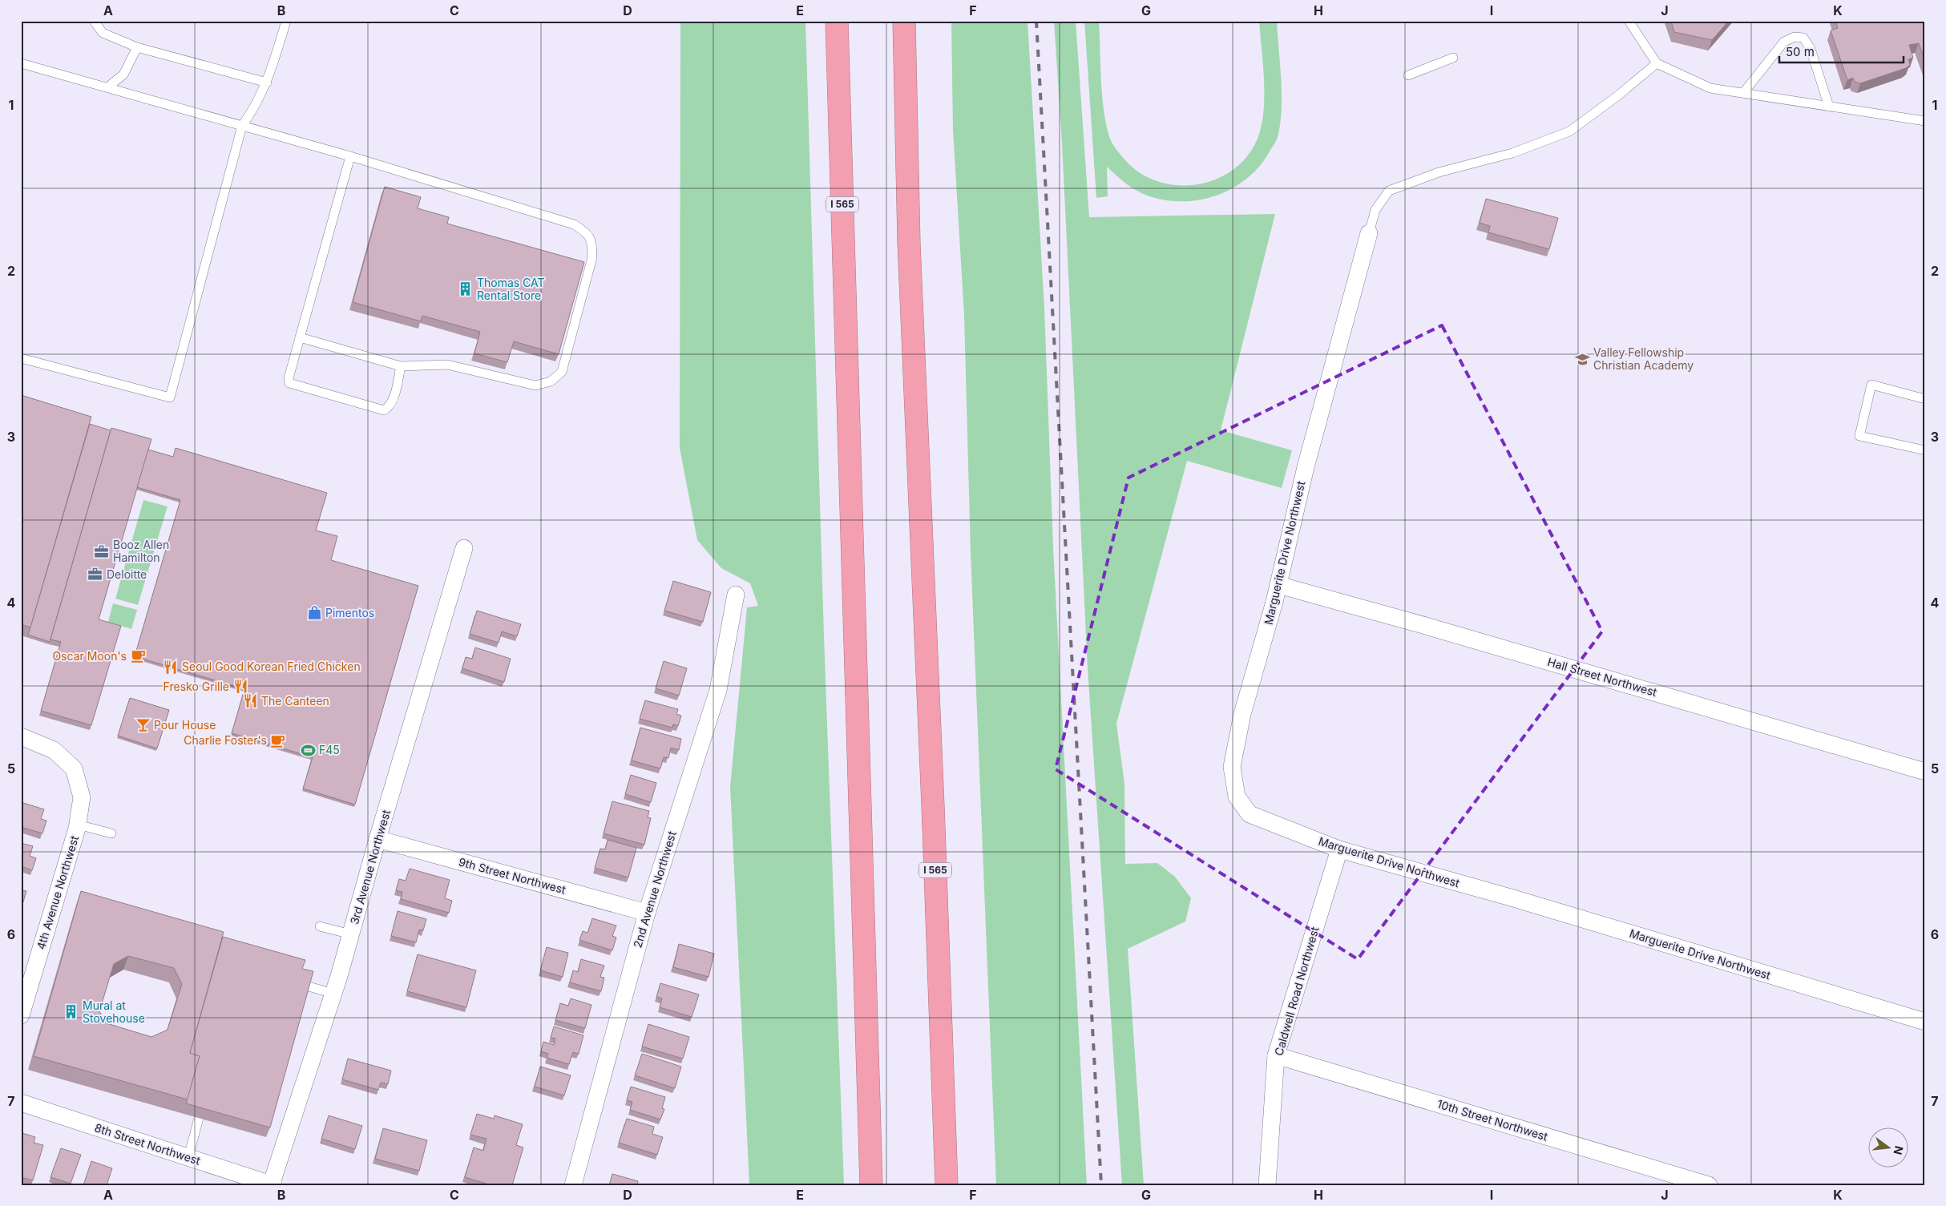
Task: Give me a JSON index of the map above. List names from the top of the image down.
{
  "streets": {
    "highway": ["I 565"],
    "street": [
      "Marguerite Drive Northwest",
      "Hall Street Northwest",
      "3rd Avenue Northwest",
      "9th Street Northwest",
      "2nd Avenue Northwest",
      "4th Avenue Northwest",
      "Caldwell Road Northwest",
      "10th Street Northwest",
      "8th Street Northwest"
    ]
  },
  "crossings": [
    ["Marguerite Drive Northwest", "Hall Street Northwest"],
    ["Marguerite Drive Northwest", "Caldwell Road Northwest"],
    ["3rd Avenue Northwest", "9th Street Northwest"],
    ["3rd Avenue Northwest", "8th Street Northwest"],
    ["9th Street Northwest", "2nd Avenue Northwest"],
    ["Caldwell Road Northwest", "10th Street Northwest"]
  ],
  "places": {
    "building": ["Thomas CAT Rental Store", "Mural at Stovehouse"],
    "school or university": ["Valley Fellowship Christian Academy"],
    "office": ["Booz Allen Hamilton", "Deloitte"],
    "shop": ["Pimentos"],
    "cafe": ["Oscar Moon's", "Charlie Foster's"],
    "restaurant": ["Seoul Good Korean Fried Chicken", "Fresko Grille", "The Canteen"],
    "bar": ["Pour House"],
    "sports": ["F45"]
  },
  "scale_bar": "50 m",
  "north": "right",
  "grid": {
    "columns": [
      "A",
      "B",
      "C",
      "D",
      "E",
      "F",
      "G",
      "H",
      "I",
      "J",
      "K"
    ],
    "rows": [
      "1",
      "2",
      "3",
      "4",
      "5",
      "6",
      "7"
    ]
  }
}
